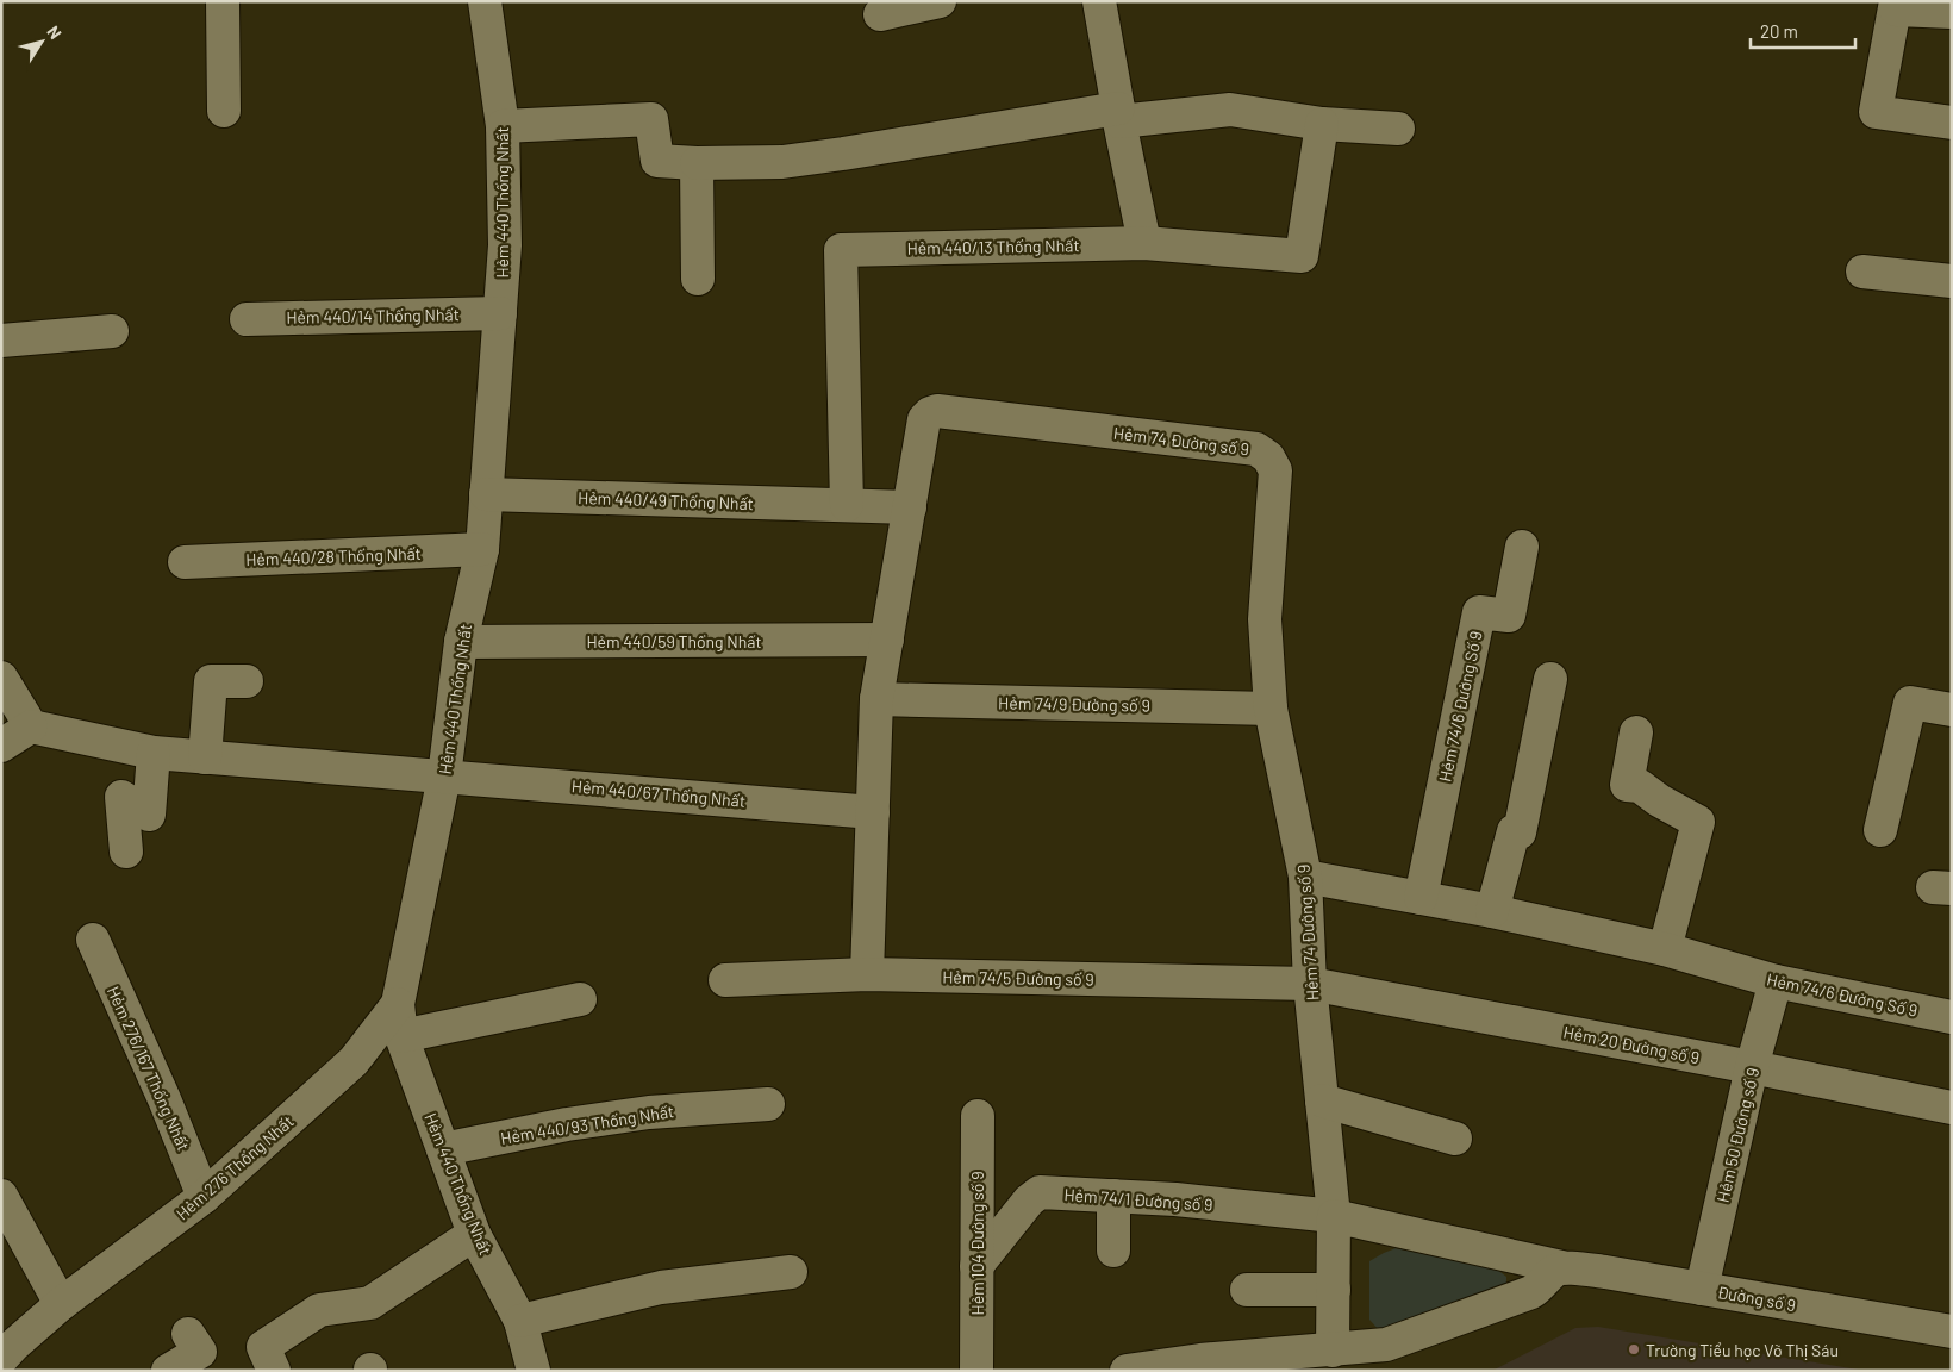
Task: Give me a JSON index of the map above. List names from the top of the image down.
{
  "streets": {
    "street": [
      "Hẻm 440 Thống Nhất",
      "Hẻm 440/13 Thống Nhất",
      "Hẻm 440/14 Thống Nhất",
      "Hẻm 74 Đường số 9",
      "Hẻm 440/49 Thống Nhất",
      "Hẻm 440/28 Thống Nhất",
      "Hẻm 440/59 Thống Nhất",
      "Hẻm 74/9 Đường số 9",
      "Hẻm 74/6 Đường Số 9",
      "Hẻm 440/67 Thống Nhất",
      "Hẻm 74/5 Đường số 9",
      "Hẻm 20 Đường số 9",
      "Hẻm 276/167 Thống Nhất",
      "Hẻm 440/93 Thống Nhất",
      "Hẻm 50 Đường số 9",
      "Hẻm 276 Thống Nhất",
      "Hẻm 74/1 Đường số 9",
      "Hẻm 104 Đường số 9",
      "Đường số 9"
    ]
  },
  "crossings": [
    ["Hẻm 440 Thống Nhất", "Hẻm 440/14 Thống Nhất"],
    ["Hẻm 440 Thống Nhất", "Hẻm 440/49 Thống Nhất"],
    ["Hẻm 440 Thống Nhất", "Hẻm 440/28 Thống Nhất"],
    ["Hẻm 440 Thống Nhất", "Hẻm 440/59 Thống Nhất"],
    ["Hẻm 440 Thống Nhất", "Hẻm 440/67 Thống Nhất"],
    ["Hẻm 440 Thống Nhất", "Hẻm 440/93 Thống Nhất"],
    ["Hẻm 440 Thống Nhất", "Hẻm 276 Thống Nhất"],
    ["Hẻm 440/13 Thống Nhất", "Hẻm 440/49 Thống Nhất"],
    ["Hẻm 74 Đường số 9", "Hẻm 440/49 Thống Nhất"],
    ["Hẻm 74 Đường số 9", "Hẻm 440/59 Thống Nhất"],
    ["Hẻm 74 Đường số 9", "Hẻm 74/9 Đường số 9"],
    ["Hẻm 74 Đường số 9", "Hẻm 74/6 Đường Số 9"],
    ["Hẻm 74 Đường số 9", "Hẻm 440/67 Thống Nhất"],
    ["Hẻm 74 Đường số 9", "Hẻm 74/5 Đường số 9"],
    ["Hẻm 74 Đường số 9", "Hẻm 20 Đường số 9"],
    ["Hẻm 74 Đường số 9", "Hẻm 74/1 Đường số 9"],
    ["Hẻm 74 Đường số 9", "Đường số 9"],
    ["Hẻm 74/6 Đường Số 9", "Hẻm 50 Đường số 9"],
    ["Hẻm 74/5 Đường số 9", "Hẻm 20 Đường số 9"],
    ["Hẻm 20 Đường số 9", "Hẻm 50 Đường số 9"],
    ["Hẻm 276/167 Thống Nhất", "Hẻm 276 Thống Nhất"],
    ["Hẻm 50 Đường số 9", "Đường số 9"],
    ["Hẻm 74/1 Đường số 9", "Hẻm 104 Đường số 9"],
    ["Hẻm 74/1 Đường số 9", "Đường số 9"]
  ],
  "places": ["Trường Tiểu học Võ Thị Sáu"],
  "scale_bar": "20 m",
  "north": "top right"
}
